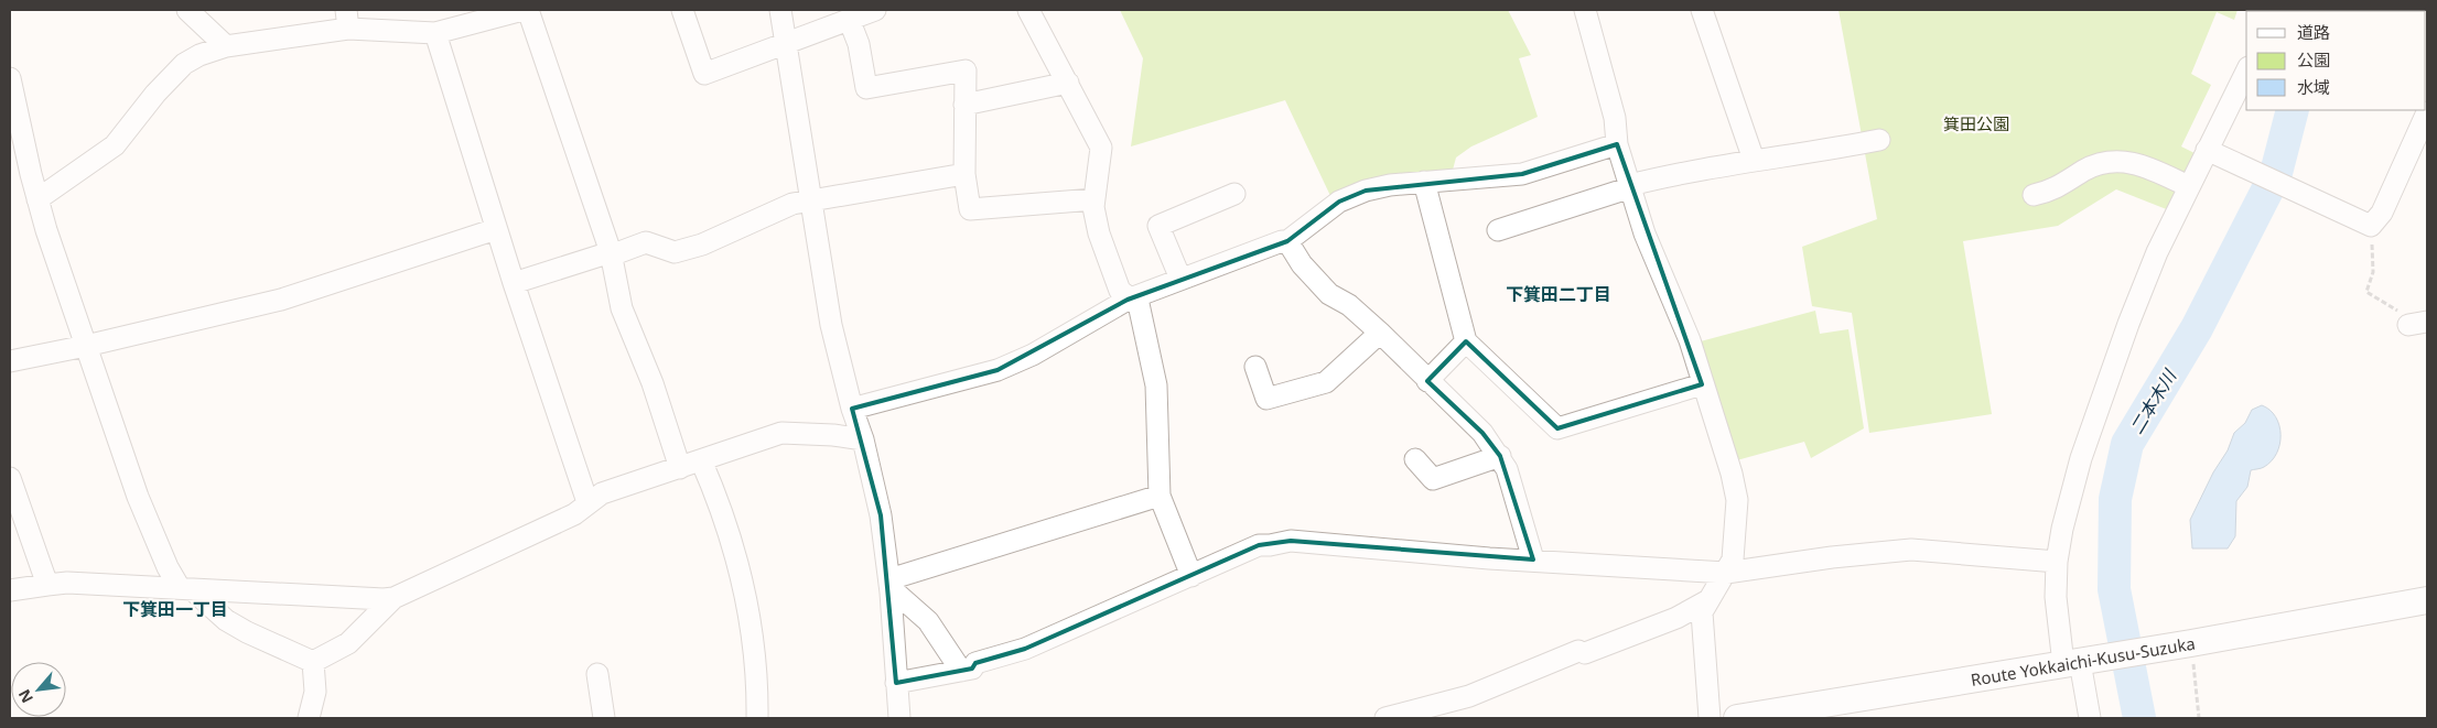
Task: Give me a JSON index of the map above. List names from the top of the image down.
{
  "streets": {
    "main road": ["Route Yokkaichi-Kusu-Suzuka"]
  },
  "districts": ["下箕田二丁目", "下箕田一丁目"],
  "water": ["二本木川"],
  "parks": ["箕田公園"],
  "legend": ["道路", "公園", "水域"],
  "north": "bottom left"
}
